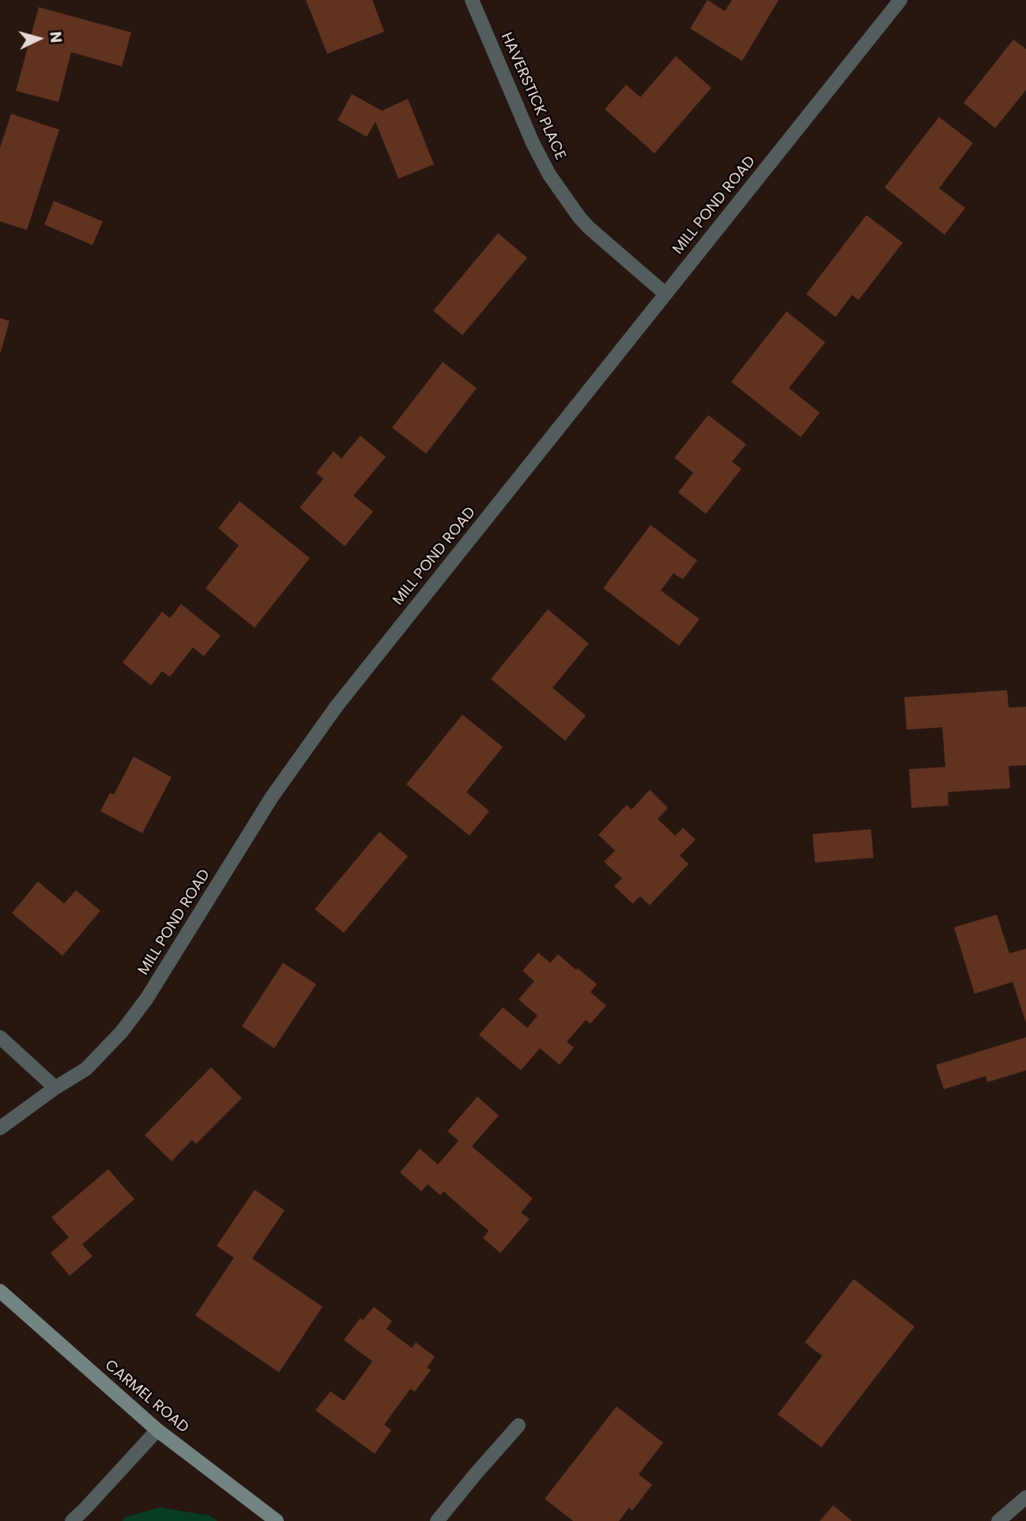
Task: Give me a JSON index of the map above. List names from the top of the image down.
{
  "streets": {
    "main road": ["CARMEL ROAD"],
    "street": ["HAVERSTICK PLACE", "MILL POND ROAD"]
  },
  "crossings": [
    ["HAVERSTICK PLACE", "MILL POND ROAD"]
  ],
  "north": "right"
}
